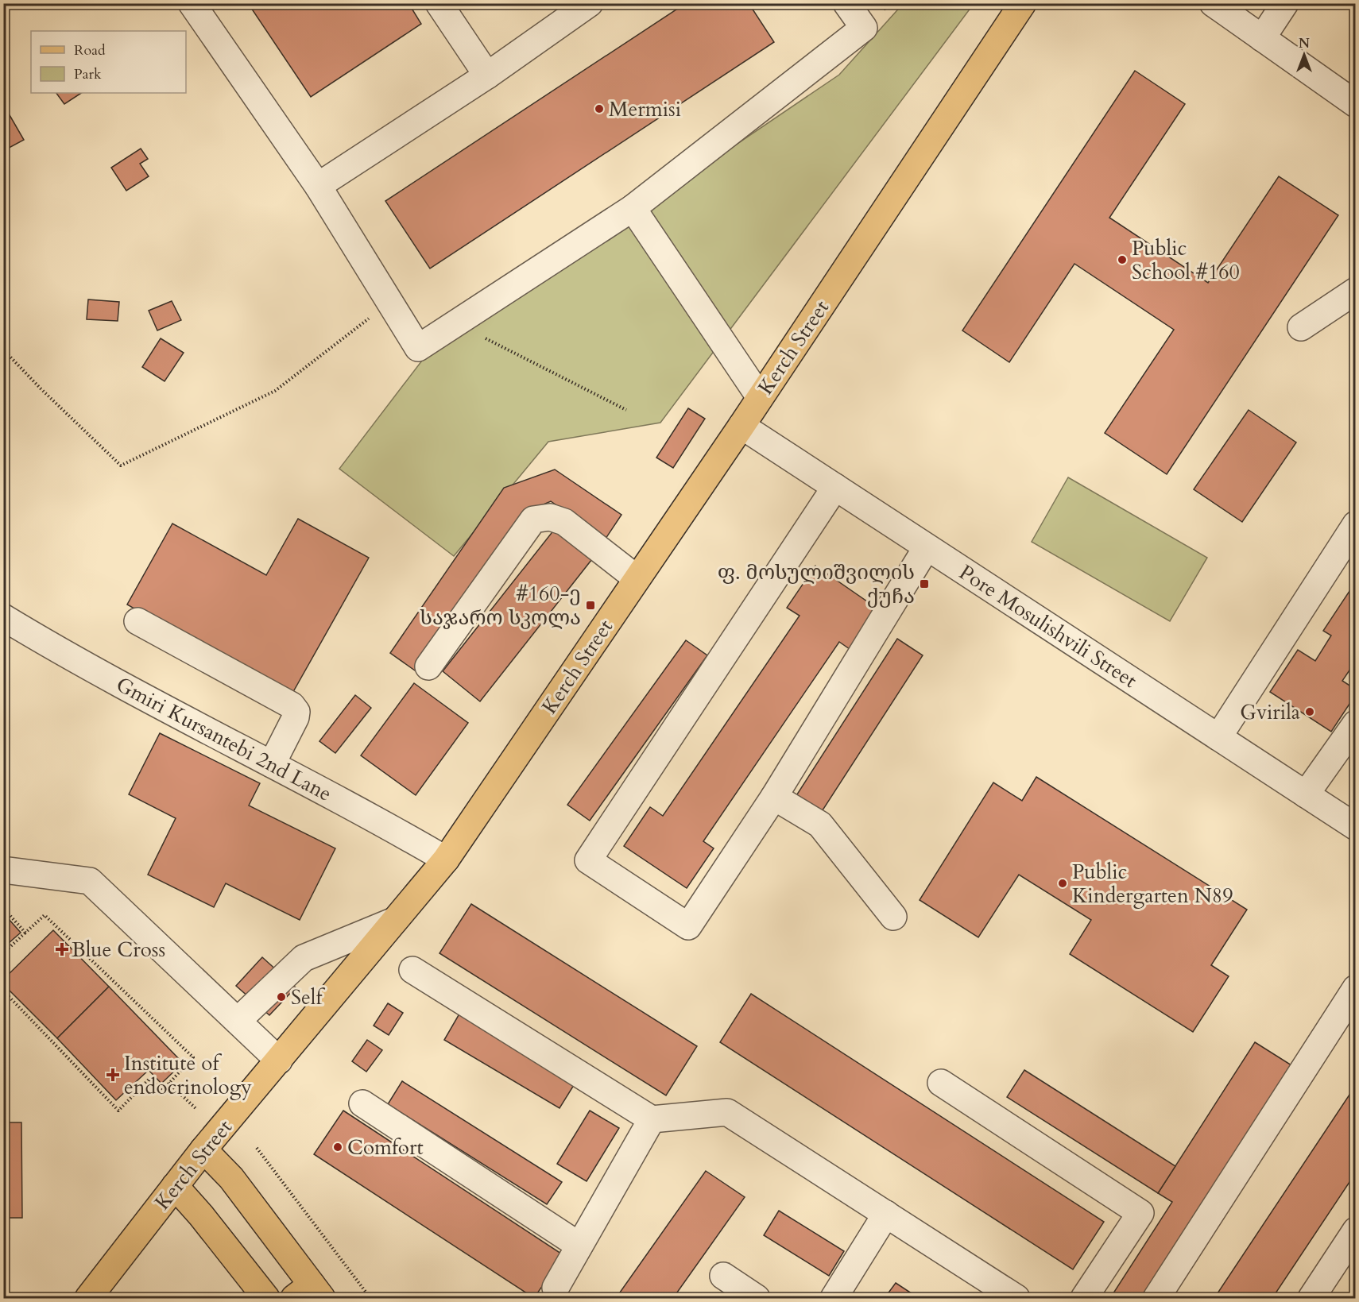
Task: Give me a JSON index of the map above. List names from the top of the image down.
{
  "streets": {
    "main road": ["Kerch Street"],
    "street": ["Pore Mosulishvili Street", "Gmiri Kursantebi 2nd Lane"]
  },
  "crossings": [
    ["Kerch Street", "Pore Mosulishvili Street"],
    ["Kerch Street", "Gmiri Kursantebi 2nd Lane"]
  ],
  "places": {
    "other": [
      "Mermisi",
      "Public School #160",
      "Gvirila",
      "Public Kindergarten N89",
      "Self",
      "Comfort"
    ],
    "transit": ["ფ. მოსულიშვილის ქუჩა", "#160-ე საჯარო სკოლა"],
    "health": ["Blue Cross", "Institute of endocrinology"]
  },
  "legend": ["Road", "Park"],
  "north": "top"
}
